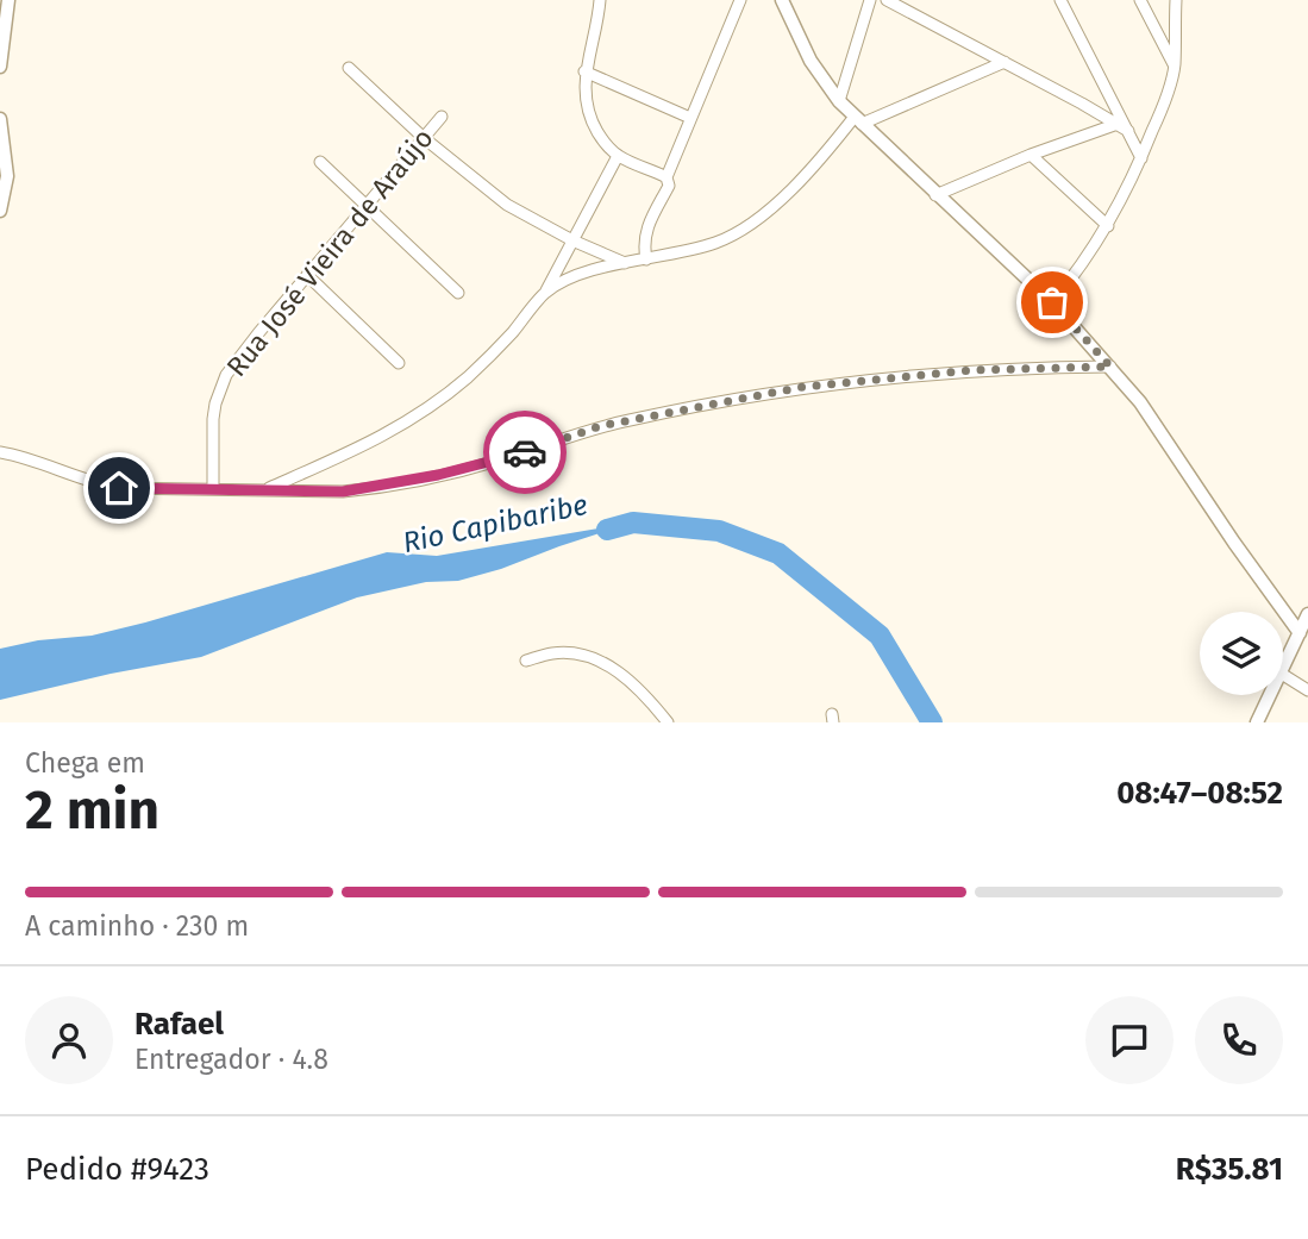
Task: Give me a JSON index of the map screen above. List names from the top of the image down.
{
  "streets": {
    "street": ["Rua José Vieira de Araújo"]
  },
  "water": ["Rio Capibaribe"],
  "page": {
    "heading": ["2 min", "Chega em", "08:47–08:52"],
    "panel": [
      "Rafael",
      "Entregador · 4.8",
      "Pedido #9423",
      "R$35.81"
    ],
    "bar": "A caminho · 230 m"
  }
}
